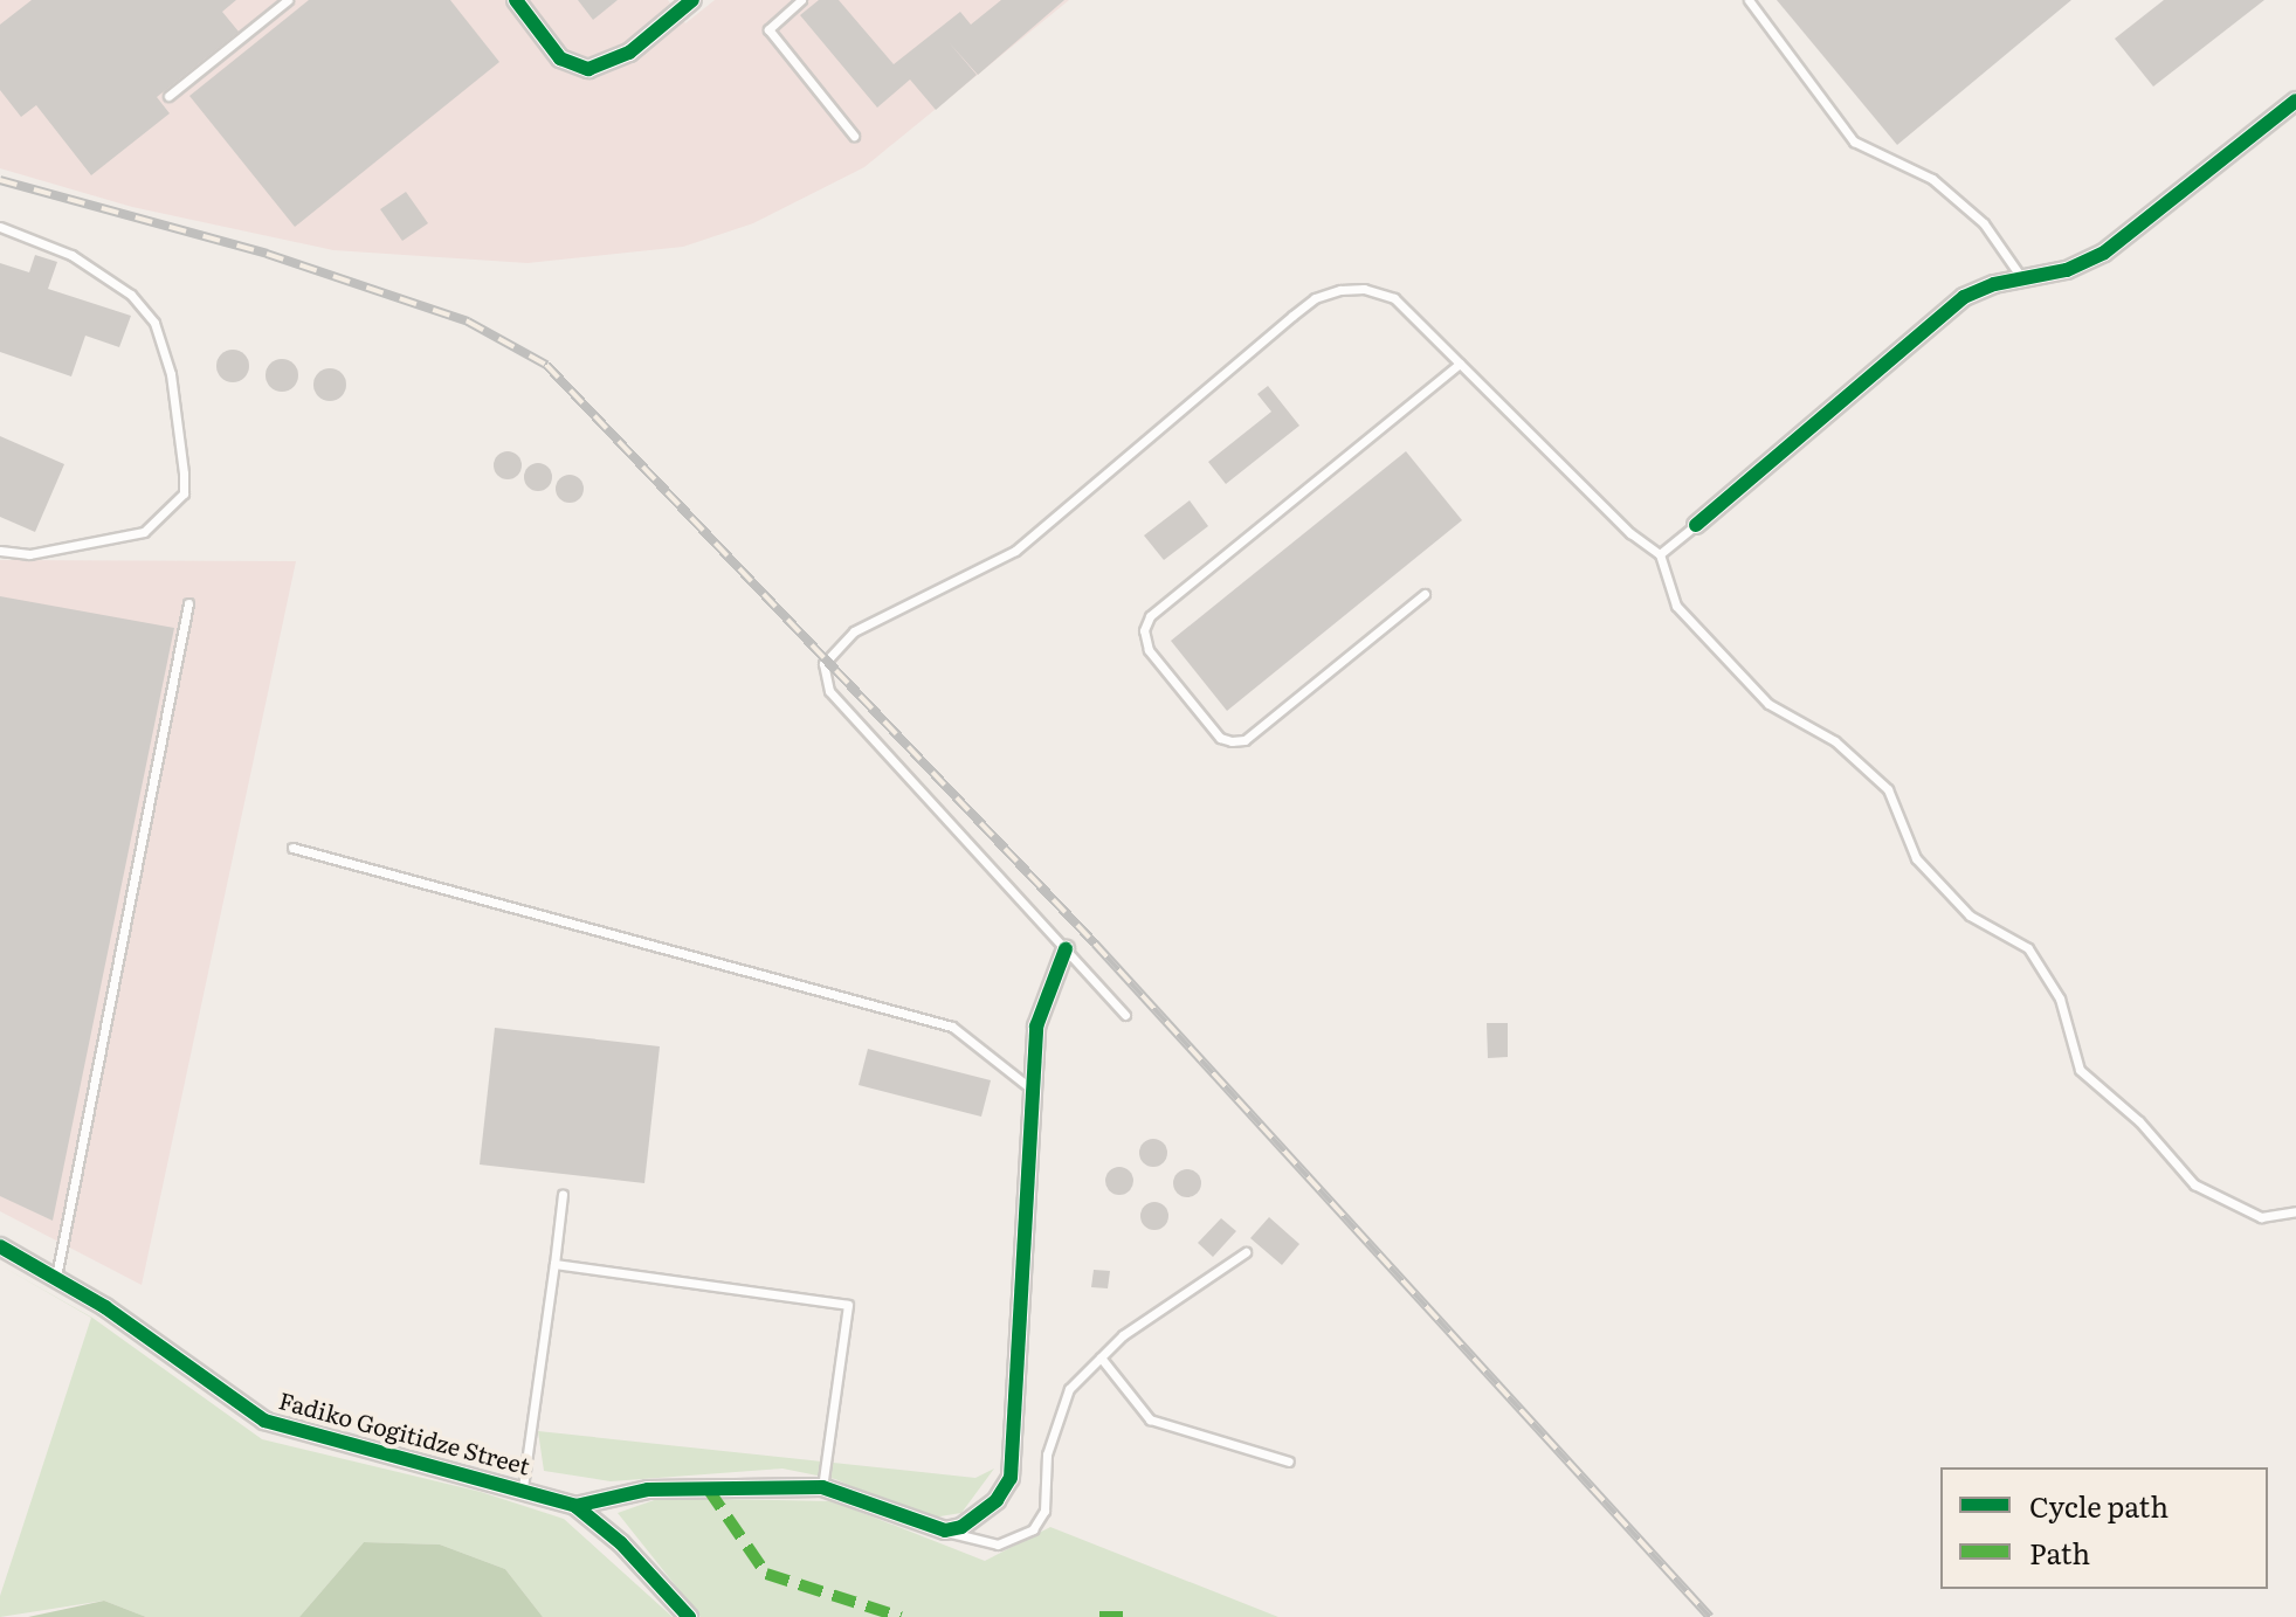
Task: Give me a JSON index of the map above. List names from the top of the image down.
{
  "streets": {
    "street": ["Fadiko Gogitidze Street"]
  },
  "legend": ["Cycle path", "Path"]
}
